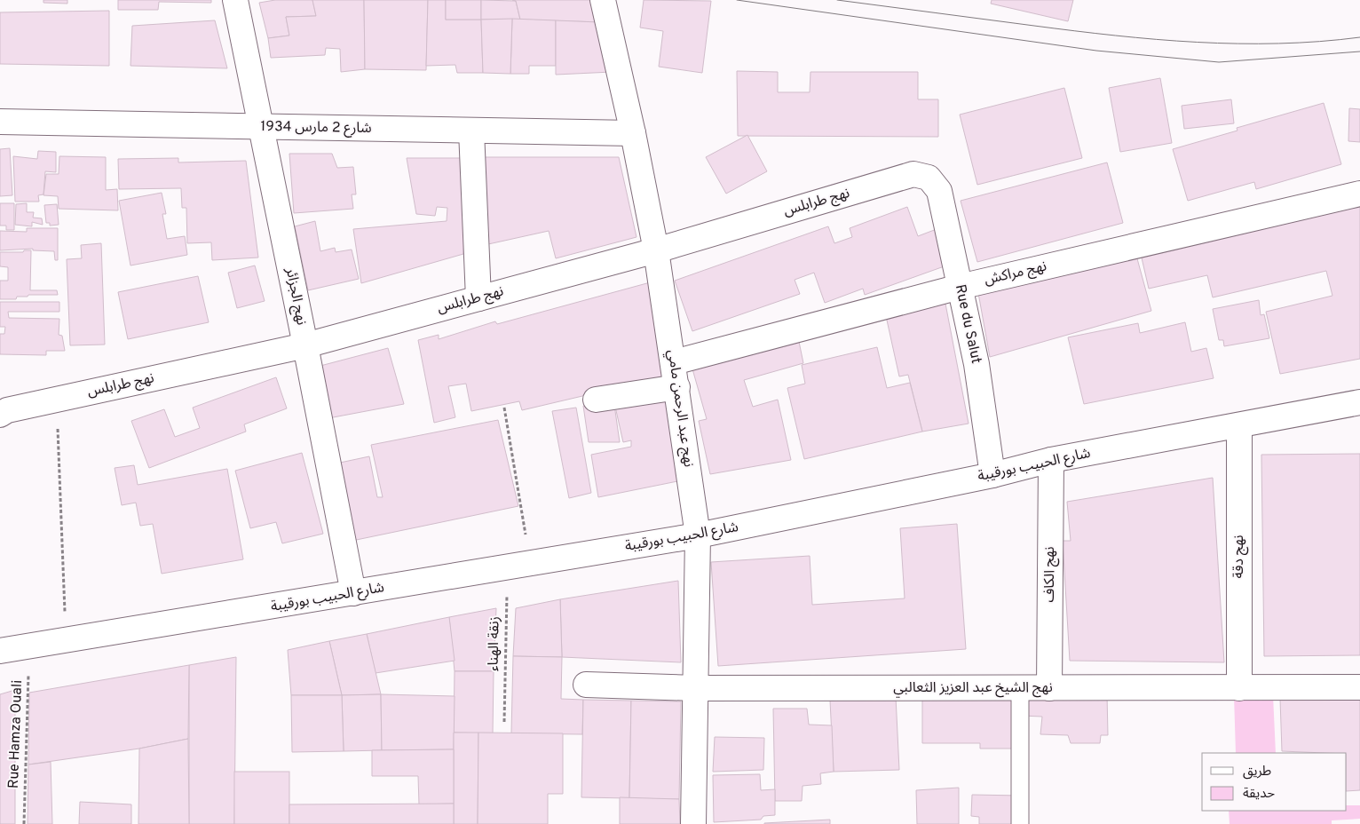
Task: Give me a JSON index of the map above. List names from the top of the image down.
{
  "streets": {
    "street": [
      "شارع 2 مارس 1934",
      "نهج طرابلس",
      "نهج مراكش",
      "نهج الجزائر",
      "Rue du Salut",
      "نهج عبد الرحمن مامي",
      "شارع الحبيب بورقيبة",
      "نهج دقة",
      "نهج الكاف",
      "نهج الشيخ عبد العزيز الثعالبي"
    ],
    "path": ["زنقة الهناء", "Rue Hamza Ouali"]
  },
  "crossings": [
    ["شارع 2 مارس 1934", "نهج الجزائر"],
    ["شارع 2 مارس 1934", "نهج عبد الرحمن مامي"],
    ["نهج طرابلس", "نهج الجزائر"],
    ["نهج طرابلس", "Rue du Salut"],
    ["نهج طرابلس", "نهج عبد الرحمن مامي"],
    ["نهج مراكش", "Rue du Salut"],
    ["نهج مراكش", "نهج عبد الرحمن مامي"],
    ["نهج الجزائر", "شارع الحبيب بورقيبة"],
    ["Rue du Salut", "شارع الحبيب بورقيبة"],
    ["نهج عبد الرحمن مامي", "شارع الحبيب بورقيبة"],
    ["نهج عبد الرحمن مامي", "نهج الشيخ عبد العزيز الثعالبي"],
    ["شارع الحبيب بورقيبة", "نهج دقة"],
    ["شارع الحبيب بورقيبة", "نهج الكاف"],
    ["شارع الحبيب بورقيبة", "زنقة الهناء"],
    ["شارع الحبيب بورقيبة", "Rue Hamza Ouali"],
    ["نهج دقة", "نهج الشيخ عبد العزيز الثعالبي"],
    ["نهج الكاف", "نهج الشيخ عبد العزيز الثعالبي"]
  ],
  "legend": ["طريق", "حديقة"]
}
